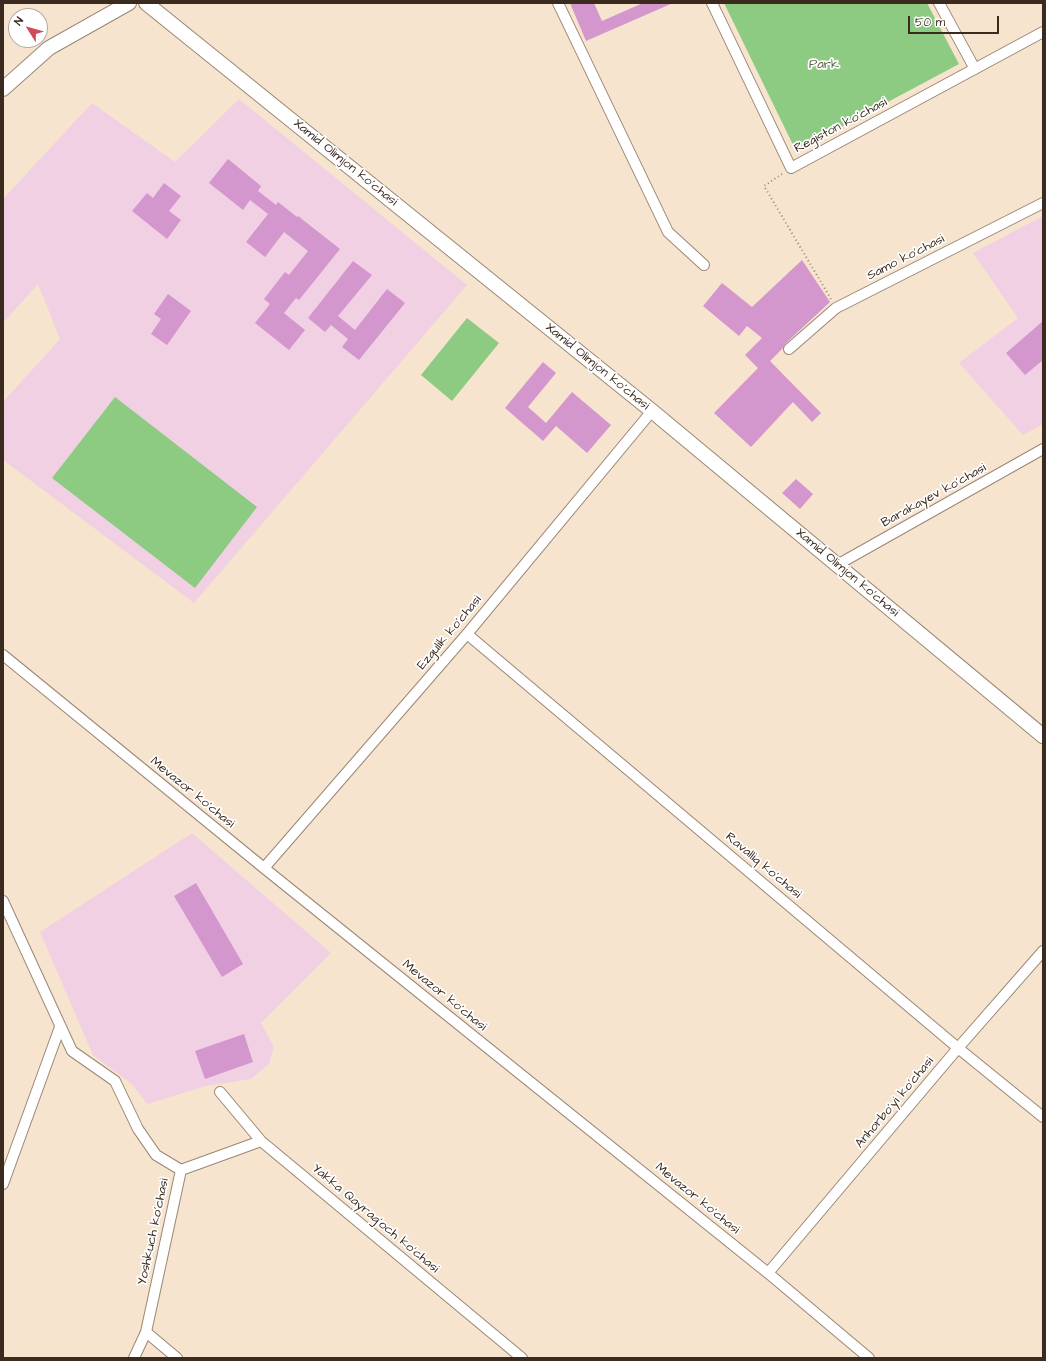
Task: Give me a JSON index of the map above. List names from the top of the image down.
{
  "streets": {
    "main road": ["Xamid Olimjon ko'chasi"],
    "street": [
      "Registon ko'chasi",
      "Samo ko'chasi",
      "Barakayev ko'chasi",
      "Ezgulik ko'chasi",
      "Mevazor ko'chasi",
      "Ravalliq ko'chasi",
      "Anhorbo'yi ko'chasi",
      "Yakka Qayrag'och ko'chasi",
      "Yoshkuch ko'chasi"
    ]
  },
  "crossings": [
    ["Xamid Olimjon ko'chasi", "Barakayev ko'chasi"],
    ["Xamid Olimjon ko'chasi", "Ezgulik ko'chasi"],
    ["Ezgulik ko'chasi", "Mevazor ko'chasi"],
    ["Ezgulik ko'chasi", "Ravalliq ko'chasi"],
    ["Mevazor ko'chasi", "Anhorbo'yi ko'chasi"],
    ["Ravalliq ko'chasi", "Anhorbo'yi ko'chasi"],
    ["Yakka Qayrag'och ko'chasi", "Yoshkuch ko'chasi"]
  ],
  "parks": ["Park"],
  "scale_bar": "50 m",
  "north": "top left"
}
